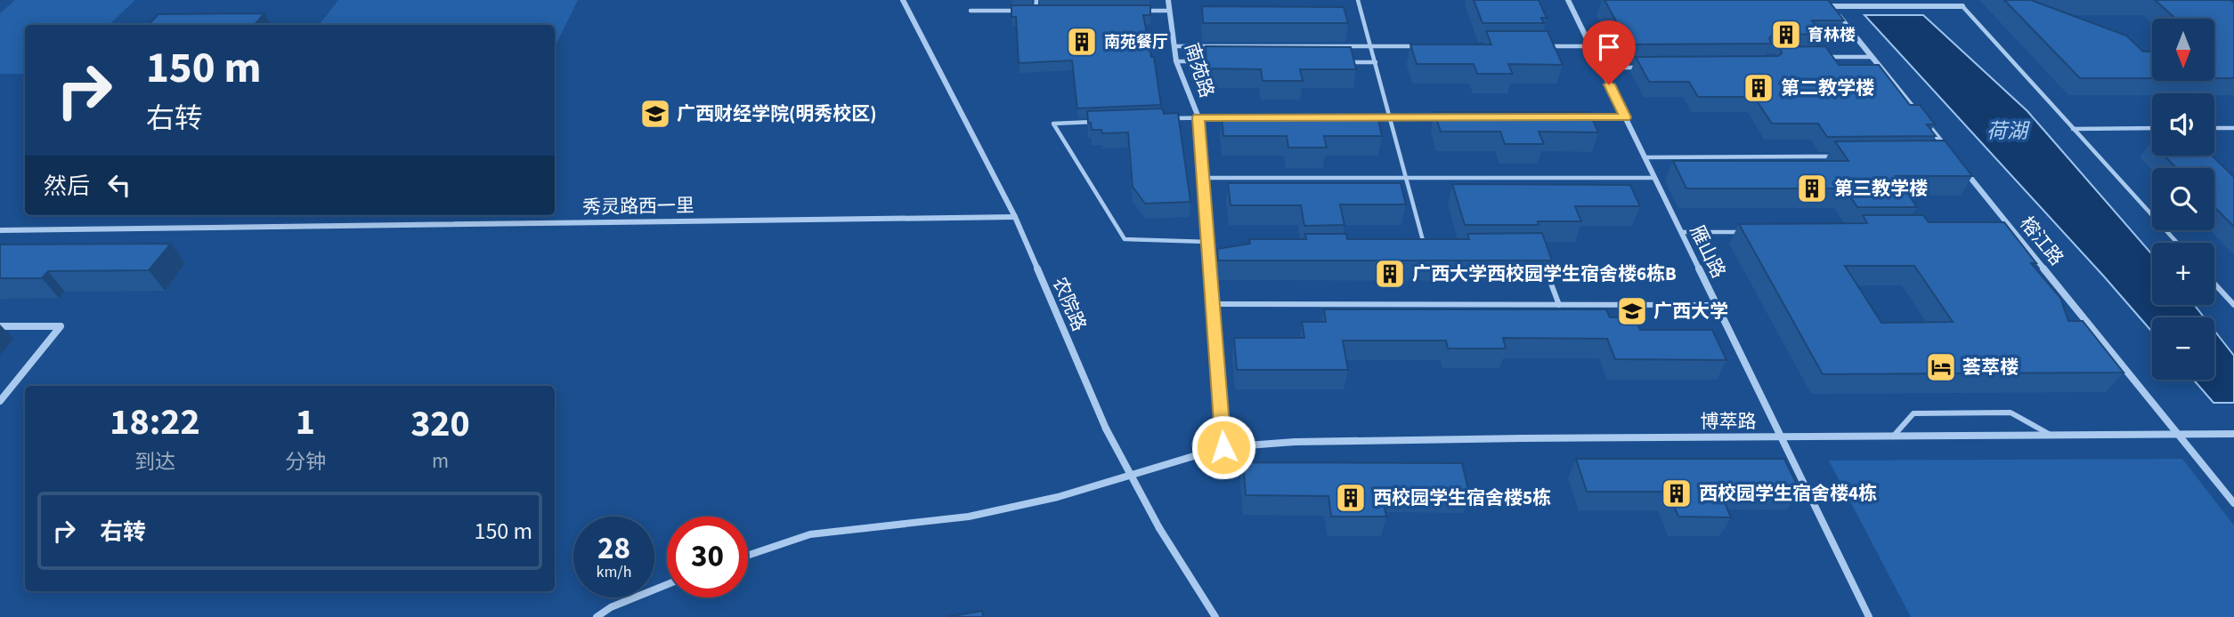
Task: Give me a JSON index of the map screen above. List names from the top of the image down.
{
  "streets": {
    "street": [
      "南苑路",
      "秀灵路西一里",
      "榕江路",
      "雁山路",
      "农院路",
      "博萃路"
    ]
  },
  "crossings": [
    ["南苑路", "博萃路"],
    ["秀灵路西一里", "农院路"],
    ["榕江路", "博萃路"],
    ["雁山路", "博萃路"]
  ],
  "water": ["荷湖"],
  "places": {
    "building": [
      "育林楼",
      "南苑餐厅",
      "第二教学楼",
      "第三教学楼",
      "广西大学西校园学生宿舍楼6栋B",
      "西校园学生宿舍楼4栋",
      "西校园学生宿舍楼5栋"
    ],
    "school or university": ["广西财经学院(明秀校区)", "广西大学"],
    "hotel": ["荟萃楼"]
  },
  "north": "bottom",
  "page": {
    "map_buttons": ["+", "−"],
    "turn": ["150 m", "右转"],
    "then": "然后",
    "eta": [
      "18:22",
      "到达",
      "1",
      "分钟",
      "320",
      "m"
    ],
    "list": [
      {
        "name": "右转",
        "value": "150 m"
      }
    ],
    "speed": "28 km/h",
    "limit": "30"
  }
}
